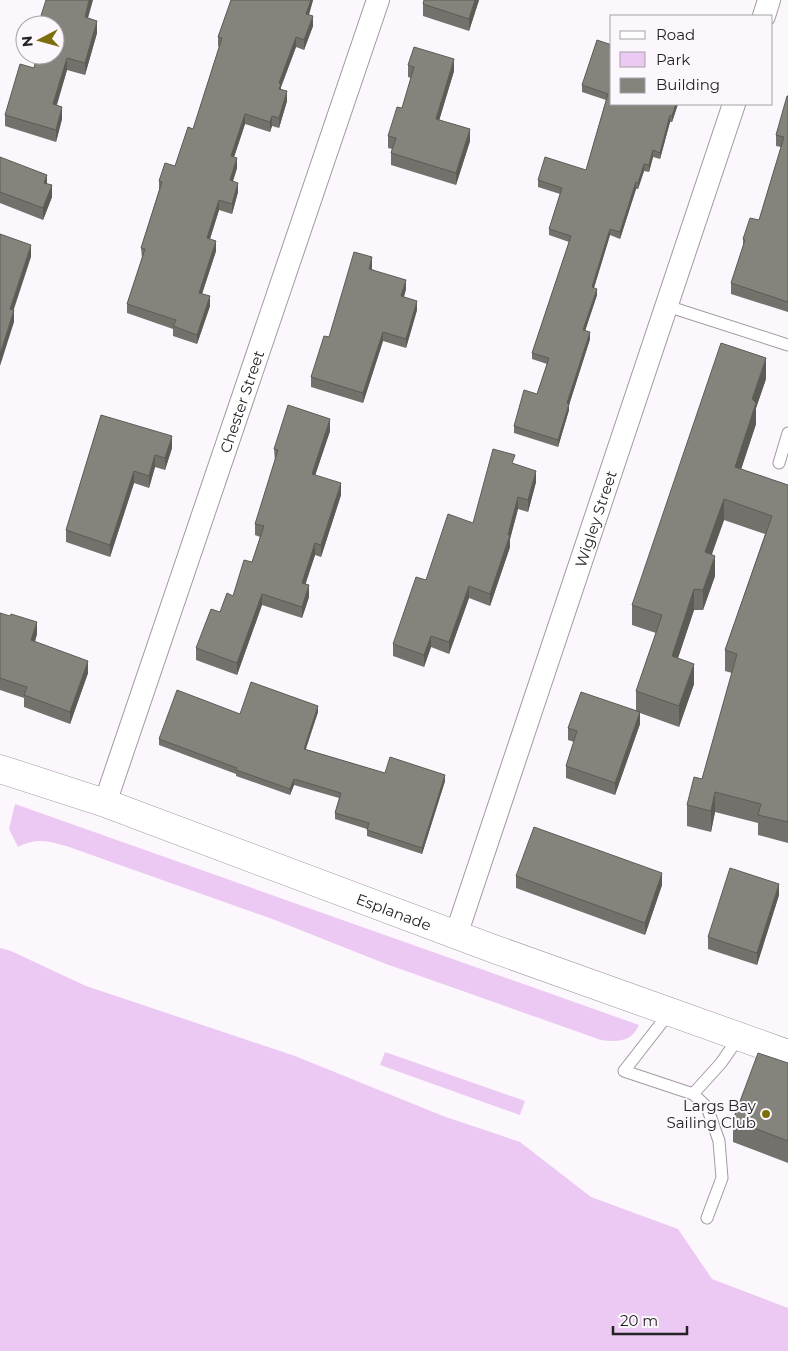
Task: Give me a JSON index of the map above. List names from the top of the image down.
{
  "streets": {
    "street": ["Chester Street", "Wigley Street", "Esplanade"]
  },
  "crossings": [
    ["Chester Street", "Esplanade"],
    ["Wigley Street", "Esplanade"]
  ],
  "places": ["Largs Bay Sailing Club"],
  "legend": ["Road", "Park", "Building"],
  "scale_bar": "20 m",
  "north": "left"
}
